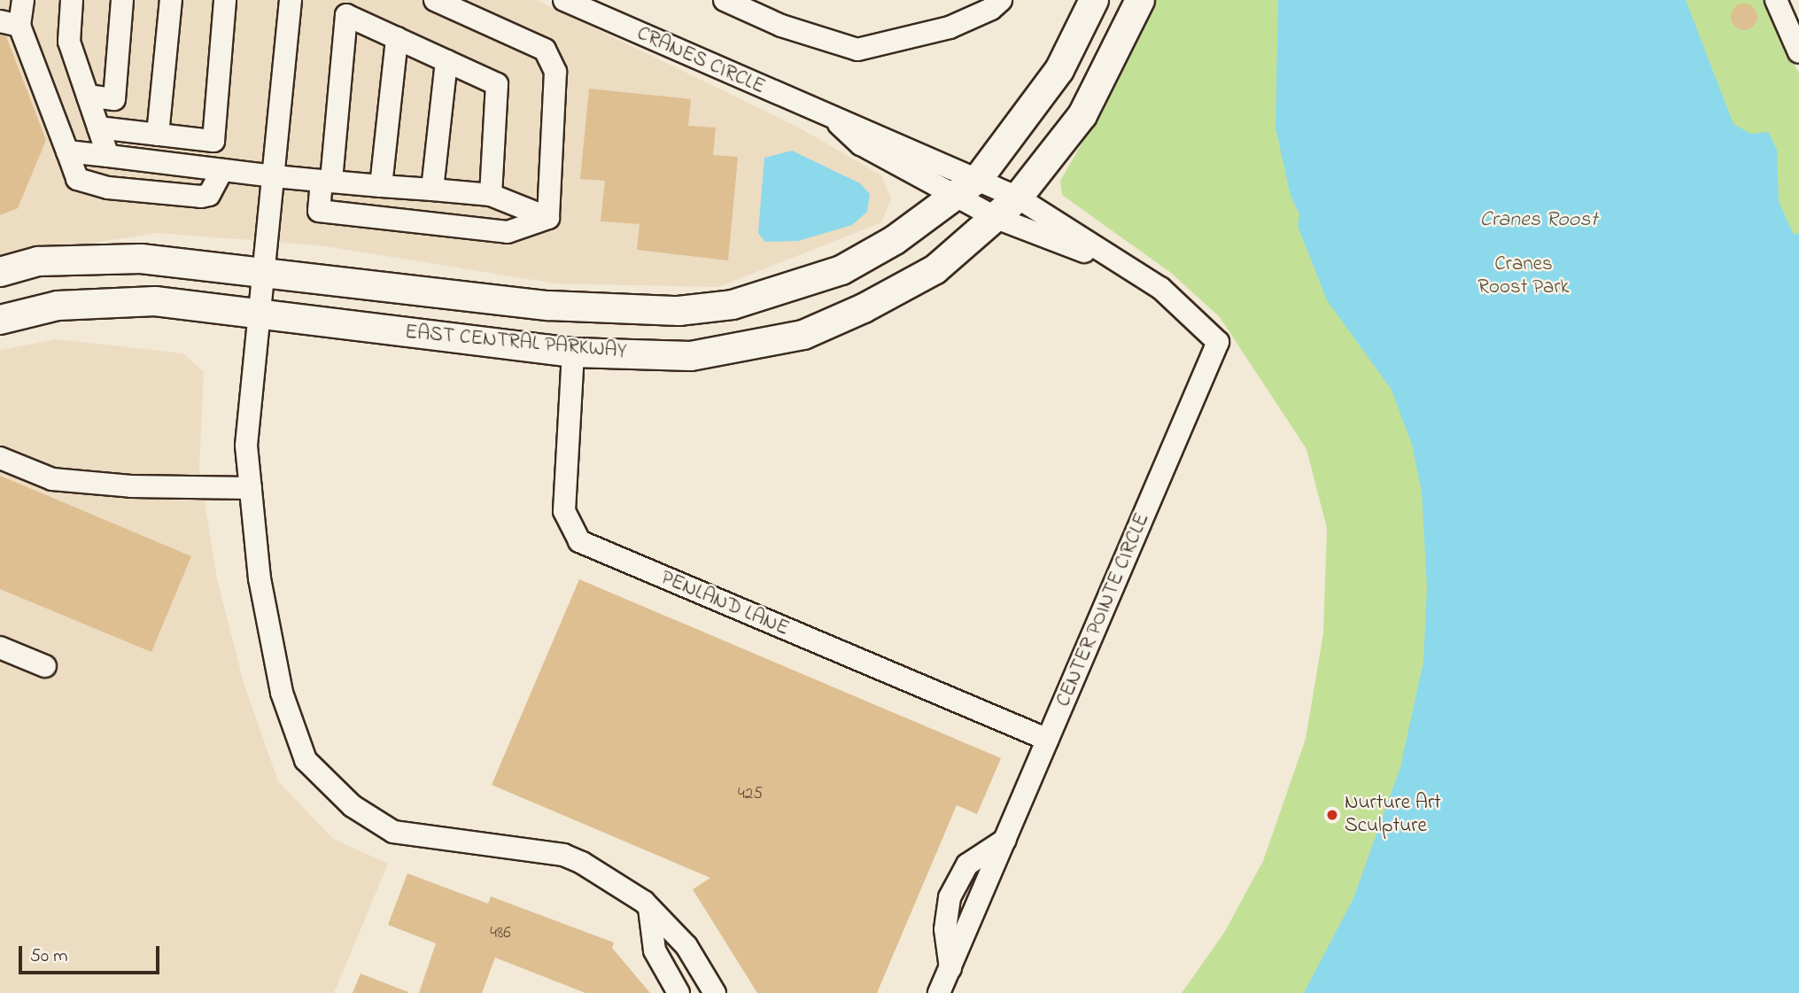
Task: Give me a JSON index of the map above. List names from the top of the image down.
{
  "streets": {
    "main road": ["EAST CENTRAL PARKWAY"],
    "street": ["CRANES CIRCLE", "PENLAND LANE", "CENTER POINTE CIRCLE"]
  },
  "crossings": [
    ["CRANES CIRCLE", "EAST CENTRAL PARKWAY"],
    ["CRANES CIRCLE", "CENTER POINTE CIRCLE"],
    ["EAST CENTRAL PARKWAY", "PENLAND LANE"],
    ["EAST CENTRAL PARKWAY", "CENTER POINTE CIRCLE"],
    ["PENLAND LANE", "CENTER POINTE CIRCLE"]
  ],
  "water": ["Cranes Roost"],
  "parks": ["Cranes Roost Park"],
  "places": ["Nurture Art Sculpture"],
  "house_numbers": ["425", "486"],
  "scale_bar": "50 m"
}
